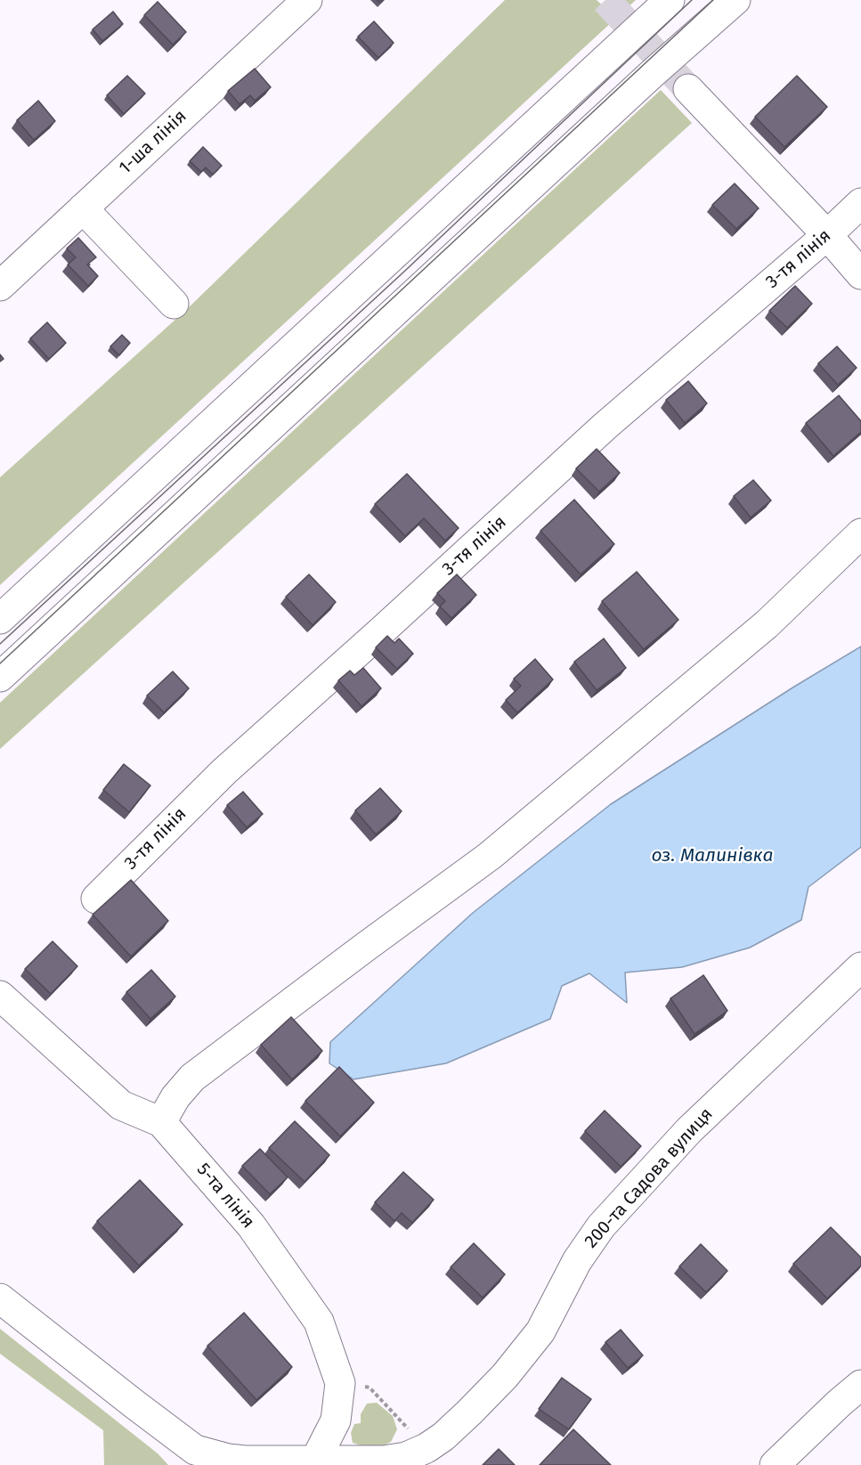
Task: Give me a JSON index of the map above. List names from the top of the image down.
{
  "streets": {
    "street": [
      "1-ша лінія",
      "3-тя лінія",
      "200-та Садова вулиця",
      "5-та лінія"
    ]
  },
  "crossings": [
    ["200-та Садова вулиця", "5-та лінія"]
  ],
  "water": ["оз. Малинівка"]
}
